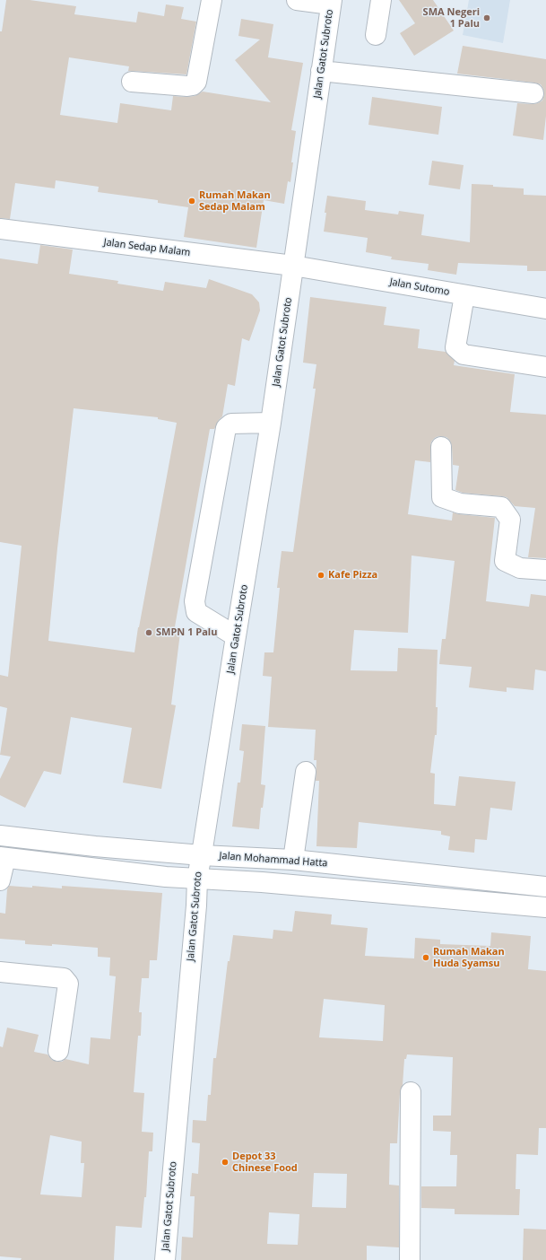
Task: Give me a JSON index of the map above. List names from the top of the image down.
{
  "streets": {
    "street": [
      "Jalan Gatot Subroto",
      "Jalan Sedap Malam",
      "Jalan Sutomo",
      "Jalan Mohammad Hatta"
    ]
  },
  "crossings": [
    ["Jalan Gatot Subroto", "Jalan Sedap Malam"],
    ["Jalan Gatot Subroto", "Jalan Sutomo"],
    ["Jalan Gatot Subroto", "Jalan Mohammad Hatta"],
    ["Jalan Sedap Malam", "Jalan Sutomo"]
  ],
  "places": [
    "SMA Negeri 1 Palu",
    "Rumah Makan Sedap Malam",
    "Kafe Pizza",
    "SMPN 1 Palu",
    "Rumah Makan Huda Syamsu",
    "Depot 33 Chinese Food"
  ]
}
